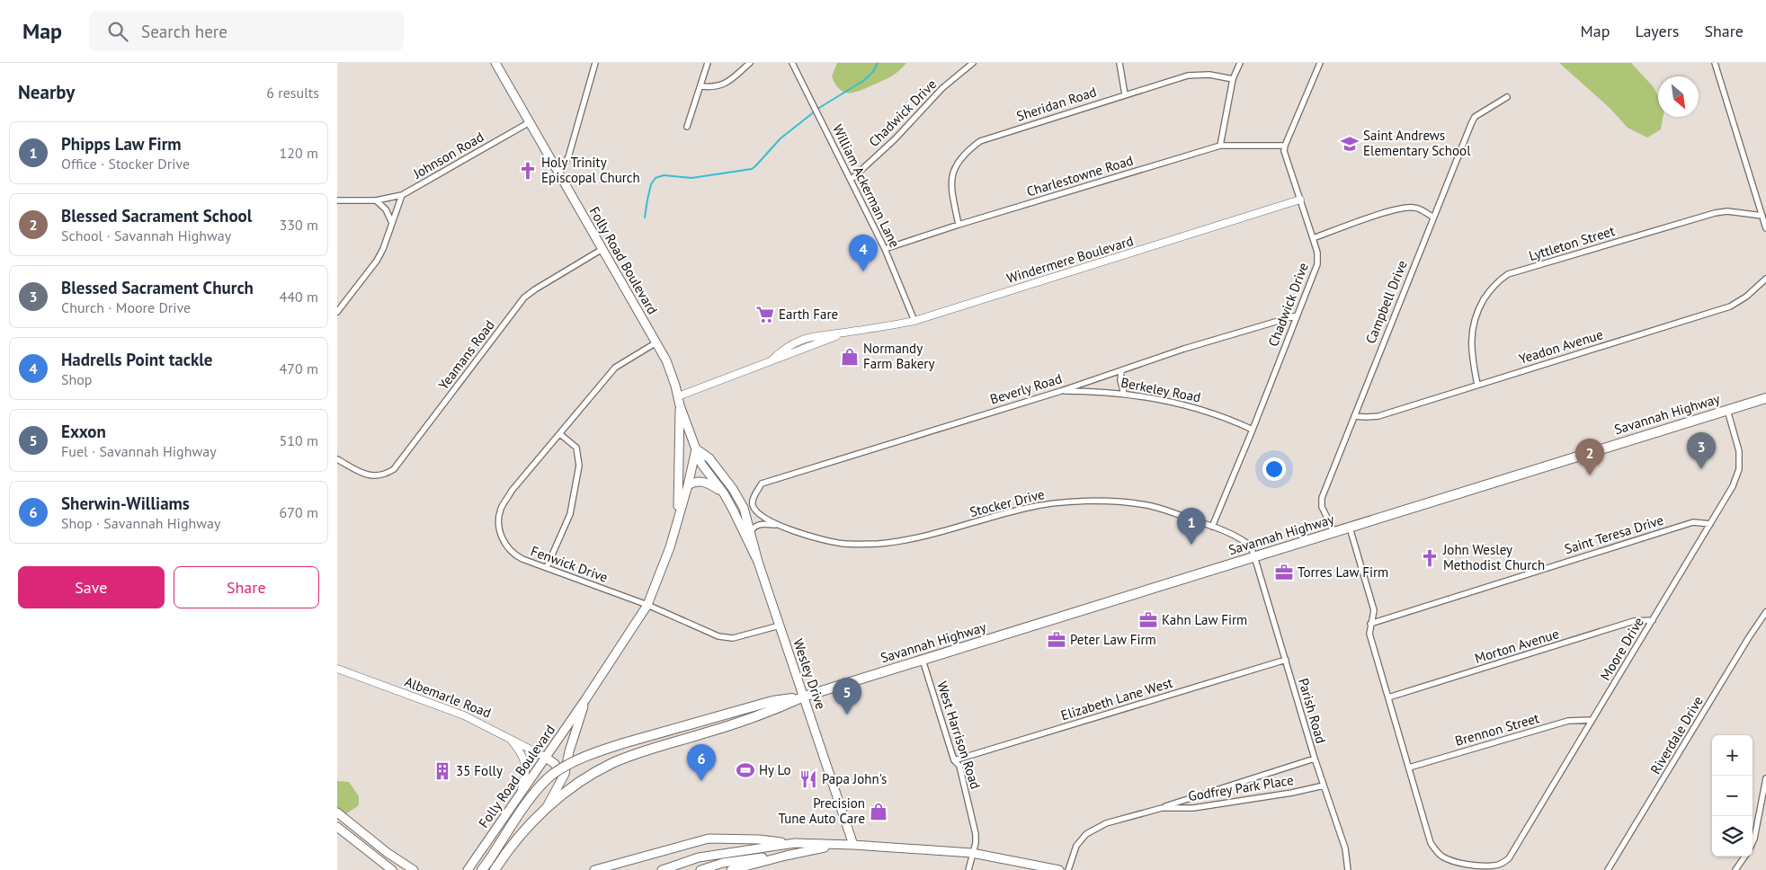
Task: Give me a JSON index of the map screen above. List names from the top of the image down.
{
  "streets": {
    "highway": ["Savannah Highway"],
    "main road": ["Folly Road Boulevard", "Wesley Drive"],
    "street": [
      "Sheridan Road",
      "Chadwick Drive",
      "Johnson Road",
      "Charlestowne Road",
      "William Ackerman Lane",
      "Lyttleton Street",
      "Windermere Boulevard",
      "Campbell Drive",
      "Yeadon Avenue",
      "Yeamans Road",
      "Beverly Road",
      "Berkeley Road",
      "Stocker Drive",
      "Saint Teresa Drive",
      "Fenwick Drive",
      "Morton Avenue",
      "Moore Drive",
      "Albemarle Road",
      "Elizabeth Lane West",
      "Parish Road",
      "Brennon Street",
      "West Harrison Road",
      "Riverdale Drive",
      "Godfrey Park Place"
    ]
  },
  "crossings": [
    ["Sheridan Road", "Charlestowne Road"],
    ["Chadwick Drive", "Charlestowne Road"],
    ["Chadwick Drive", "William Ackerman Lane"],
    ["Chadwick Drive", "Windermere Boulevard"],
    ["Chadwick Drive", "Beverly Road"],
    ["Chadwick Drive", "Berkeley Road"],
    ["Chadwick Drive", "Stocker Drive"],
    ["Johnson Road", "Folly Road Boulevard"],
    ["Charlestowne Road", "William Ackerman Lane"],
    ["William Ackerman Lane", "Windermere Boulevard"],
    ["Lyttleton Street", "Yeadon Avenue"],
    ["Windermere Boulevard", "Folly Road Boulevard"],
    ["Folly Road Boulevard", "Yeamans Road"],
    ["Folly Road Boulevard", "Savannah Highway"],
    ["Folly Road Boulevard", "Fenwick Drive"],
    ["Folly Road Boulevard", "Wesley Drive"],
    ["Folly Road Boulevard", "Albemarle Road"],
    ["Campbell Drive", "Yeadon Avenue"],
    ["Campbell Drive", "Savannah Highway"],
    ["Beverly Road", "Berkeley Road"],
    ["Beverly Road", "Stocker Drive"],
    ["Savannah Highway", "Stocker Drive"],
    ["Savannah Highway", "Moore Drive"],
    ["Savannah Highway", "Wesley Drive"],
    ["Savannah Highway", "Parish Road"],
    ["Savannah Highway", "West Harrison Road"],
    ["Stocker Drive", "Wesley Drive"],
    ["Stocker Drive", "Parish Road"],
    ["Saint Teresa Drive", "Moore Drive"],
    ["Fenwick Drive", "Wesley Drive"],
    ["Morton Avenue", "Moore Drive"],
    ["Moore Drive", "Brennon Street"],
    ["Elizabeth Lane West", "Parish Road"],
    ["Elizabeth Lane West", "West Harrison Road"],
    ["Parish Road", "Godfrey Park Place"]
  ],
  "places": {
    "school or university": ["Saint Andrews Elementary School"],
    "church": ["Holy Trinity Episcopal Church", "John Wesley Methodist Church"],
    "supermarket": ["Earth Fare"],
    "shop": ["Normandy Farm Bakery", "Precision Tune Auto Care"],
    "office": ["Torres Law Firm", "Kahn Law Firm", "Peter Law Firm"],
    "sports": ["Hy Lo"],
    "building": ["35 Folly"],
    "restaurant": ["Papa John's"]
  },
  "north": "bottom right",
  "page": {
    "header": "Map",
    "search": "Search here",
    "nav": ["Map", "Layers", "Share"],
    "heading": ["Nearby", "6 results"],
    "list": [
      {
        "mark": "1",
        "name": "Phipps Law Firm",
        "note": "Office · Stocker Drive",
        "value": "120 m"
      },
      {
        "mark": "2",
        "name": "Blessed Sacrament School",
        "note": "School · Savannah Highway",
        "value": "330 m"
      },
      {
        "mark": "3",
        "name": "Blessed Sacrament Church",
        "note": "Church · Moore Drive",
        "value": "440 m"
      },
      {
        "mark": "4",
        "name": "Hadrells Point tackle",
        "note": "Shop",
        "value": "470 m"
      },
      {
        "mark": "5",
        "name": "Exxon",
        "note": "Fuel · Savannah Highway",
        "value": "510 m"
      },
      {
        "mark": "6",
        "name": "Sherwin-Williams",
        "note": "Shop · Savannah Highway",
        "value": "670 m"
      }
    ],
    "pins": [
      "4",
      "3",
      "2",
      "1",
      "5",
      "6"
    ],
    "buttons": ["Save", "Share"],
    "map_buttons": ["+", "−"]
  }
}
